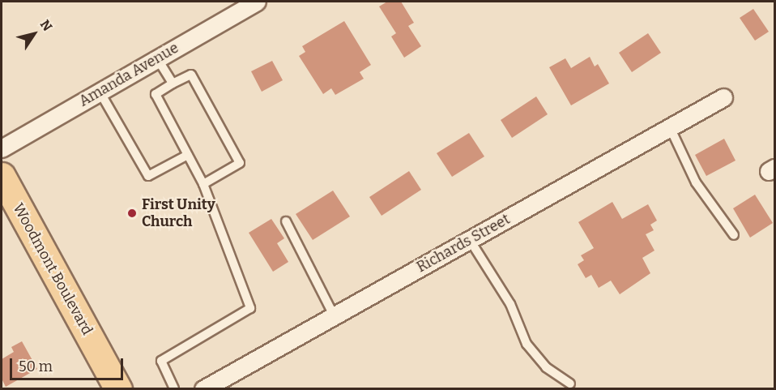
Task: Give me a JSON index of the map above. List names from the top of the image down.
{
  "streets": {
    "main road": ["Woodmont Boulevard"],
    "street": ["Amanda Avenue", "Richards Street"]
  },
  "places": ["First Unity Church"],
  "scale_bar": "50 m",
  "north": "top right"
}
